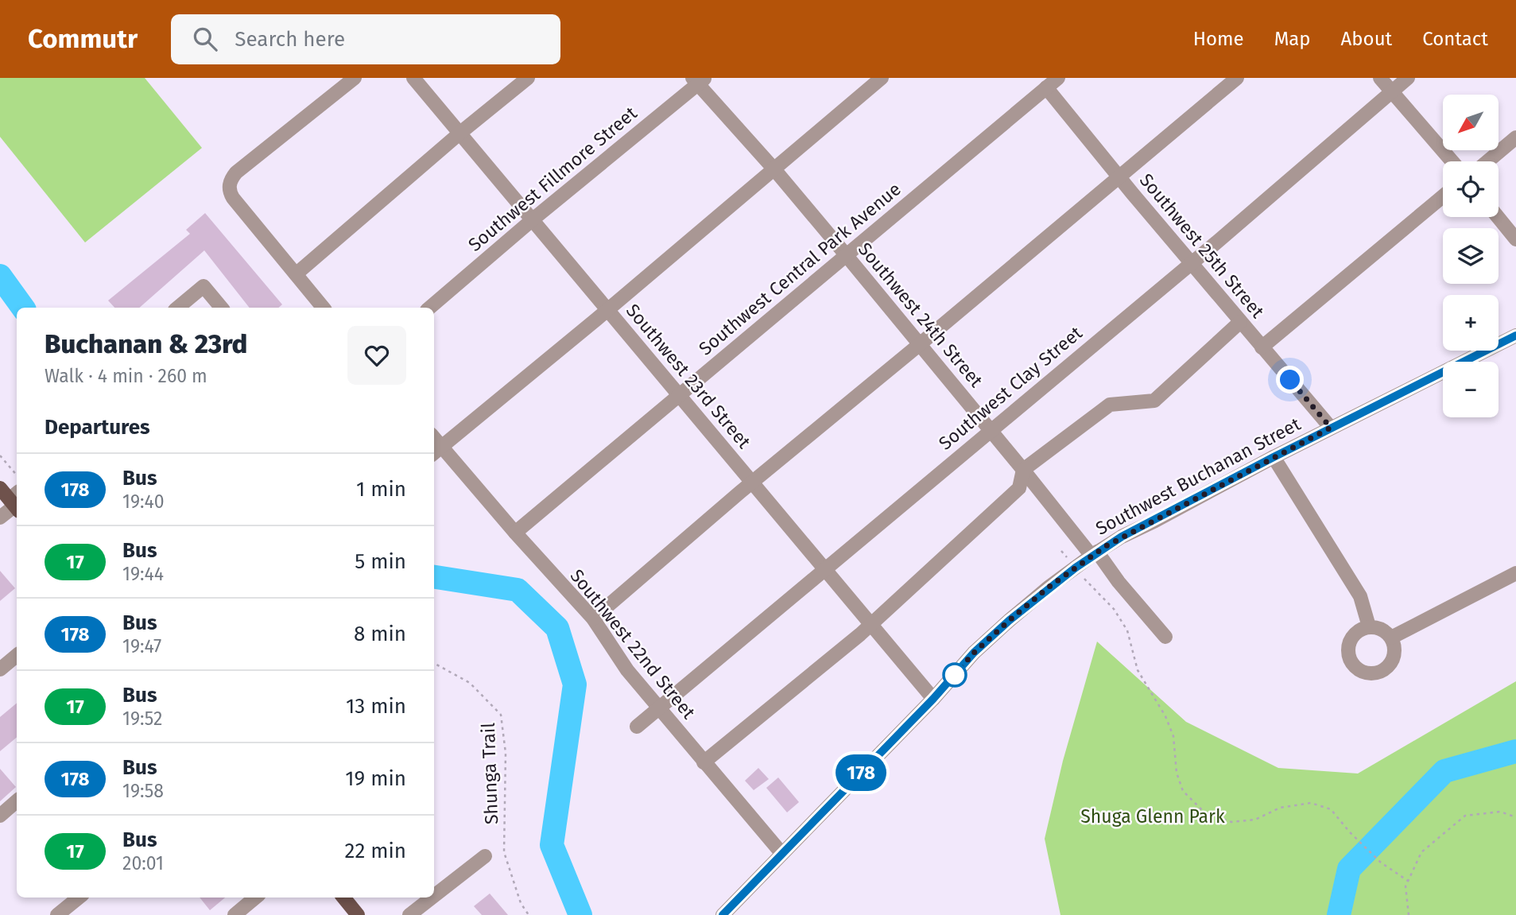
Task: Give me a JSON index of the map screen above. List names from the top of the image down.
{
  "streets": {
    "street": [
      "Southwest Fillmore Street",
      "Southwest 25th Street",
      "Southwest Central Park Avenue",
      "Southwest 24th Street",
      "Southwest 23rd Street",
      "Southwest Clay Street",
      "Southwest Buchanan Street",
      "Southwest 22nd Street"
    ],
    "path": ["Shunga Trail"]
  },
  "crossings": [
    ["Southwest Fillmore Street", "Southwest 24th Street"],
    ["Southwest Fillmore Street", "Southwest 23rd Street"],
    ["Southwest 25th Street", "Southwest Central Park Avenue"],
    ["Southwest 25th Street", "Southwest Clay Street"],
    ["Southwest 25th Street", "Southwest Buchanan Street"],
    ["Southwest Central Park Avenue", "Southwest 24th Street"],
    ["Southwest Central Park Avenue", "Southwest 23rd Street"],
    ["Southwest Central Park Avenue", "Southwest 22nd Street"],
    ["Southwest 24th Street", "Southwest Clay Street"],
    ["Southwest 24th Street", "Southwest Buchanan Street"],
    ["Southwest 23rd Street", "Southwest Clay Street"],
    ["Southwest 23rd Street", "Southwest Buchanan Street"],
    ["Southwest Clay Street", "Southwest 22nd Street"],
    ["Southwest Buchanan Street", "Southwest 22nd Street"]
  ],
  "parks": ["Shuga Glenn Park"],
  "lines": ["bus line 178"],
  "north": "bottom left",
  "page": {
    "header": "Commutr",
    "search": "Search here",
    "nav": [
      "Home",
      "Map",
      "About",
      "Contact"
    ],
    "on_map": "178",
    "map_buttons": ["+", "−"],
    "heading": [
      ["Buchanan & 23rd", "Walk · 4 min · 260 m"],
      "Departures"
    ],
    "list": [
      {
        "mark": "178",
        "name": "Bus",
        "note": "19:40",
        "value": "1 min"
      },
      {
        "mark": "17",
        "name": "Bus",
        "note": "19:44",
        "value": "5 min"
      },
      {
        "mark": "178",
        "name": "Bus",
        "note": "19:47",
        "value": "8 min"
      },
      {
        "mark": "17",
        "name": "Bus",
        "note": "19:52",
        "value": "13 min"
      },
      {
        "mark": "178",
        "name": "Bus",
        "note": "19:58",
        "value": "19 min"
      },
      {
        "mark": "17",
        "name": "Bus",
        "note": "20:01",
        "value": "22 min"
      }
    ]
  }
}
